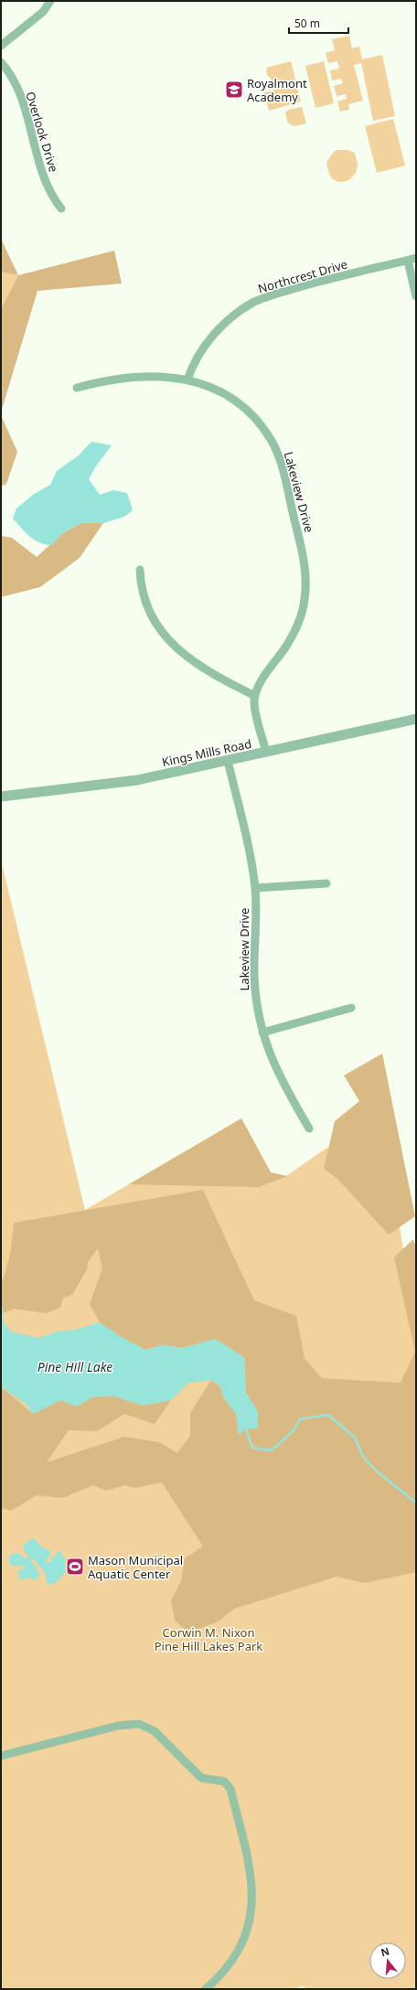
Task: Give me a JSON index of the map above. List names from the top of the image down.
{
  "streets": {
    "street": [
      "Overlook Drive",
      "Northcrest Drive",
      "Lakeview Drive",
      "Kings Mills Road"
    ]
  },
  "crossings": [
    ["Northcrest Drive", "Lakeview Drive"],
    ["Lakeview Drive", "Kings Mills Road"]
  ],
  "water": ["Pine Hill Lake"],
  "parks": ["Corwin M. Nixon Pine Hill Lakes Park"],
  "places": {
    "school or university": ["Royalmont Academy"],
    "sports": ["Mason Municipal Aquatic Center"]
  },
  "scale_bar": "50 m",
  "north": "top"
}
